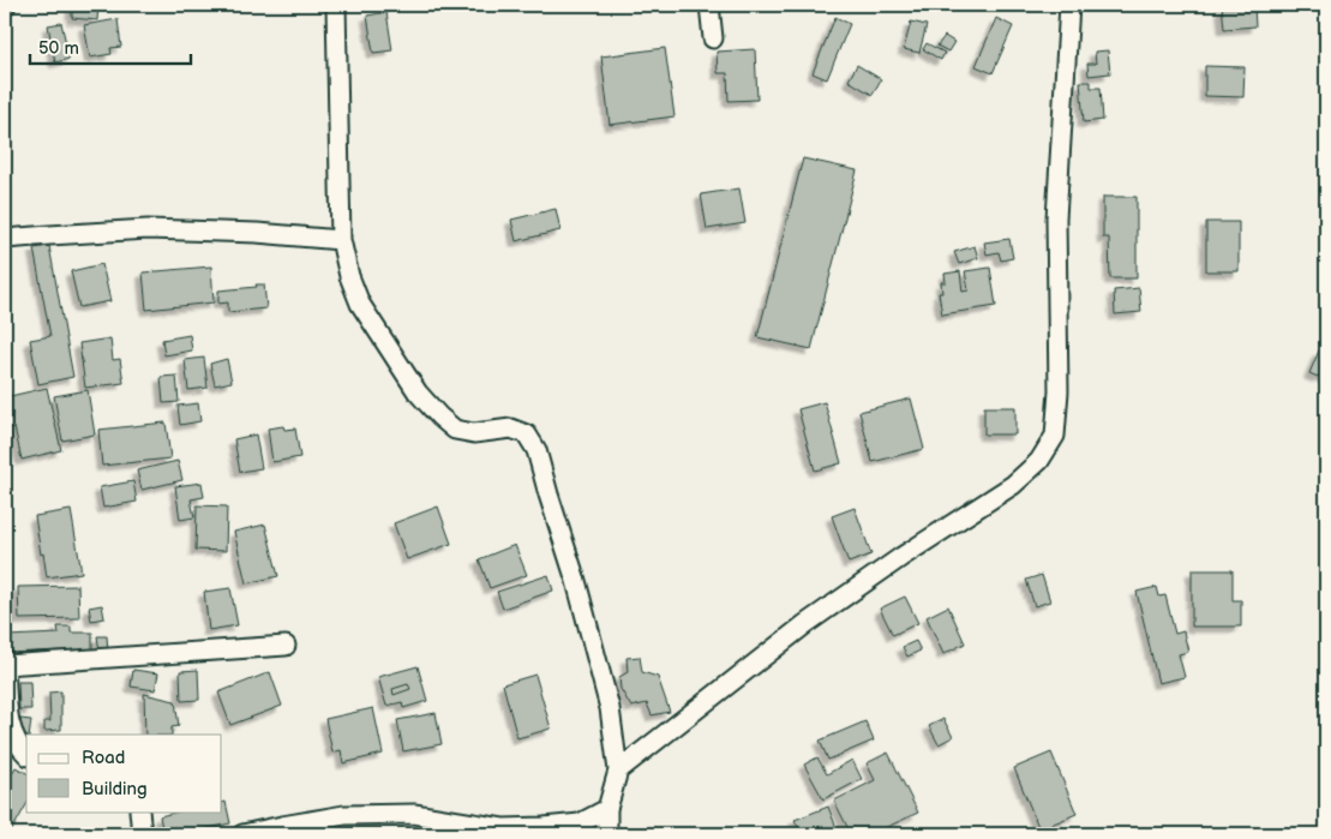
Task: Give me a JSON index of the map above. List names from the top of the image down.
{
  "legend": ["Road", "Building"],
  "scale_bar": "50 m"
}
